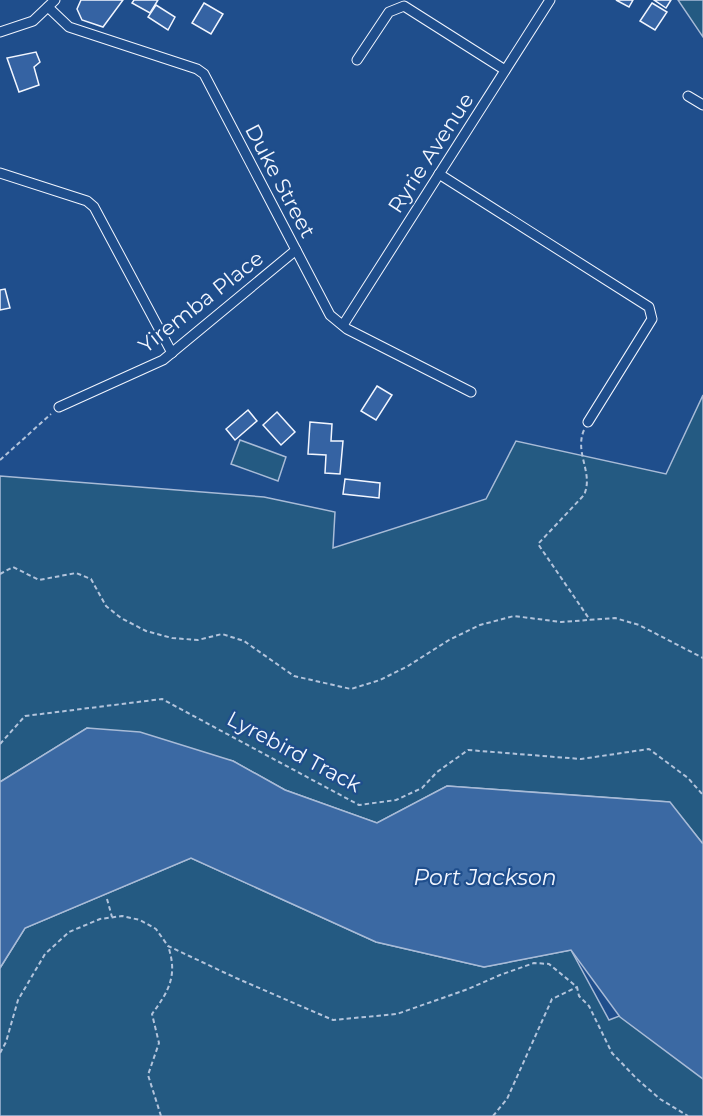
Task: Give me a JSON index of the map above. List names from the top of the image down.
{
  "streets": {
    "street": ["Ryrie Avenue", "Duke Street", "Yiremba Place"],
    "path": ["Lyrebird Track"]
  },
  "crossings": [
    ["Ryrie Avenue", "Duke Street"],
    ["Duke Street", "Yiremba Place"]
  ],
  "water": ["Port Jackson"]
}
